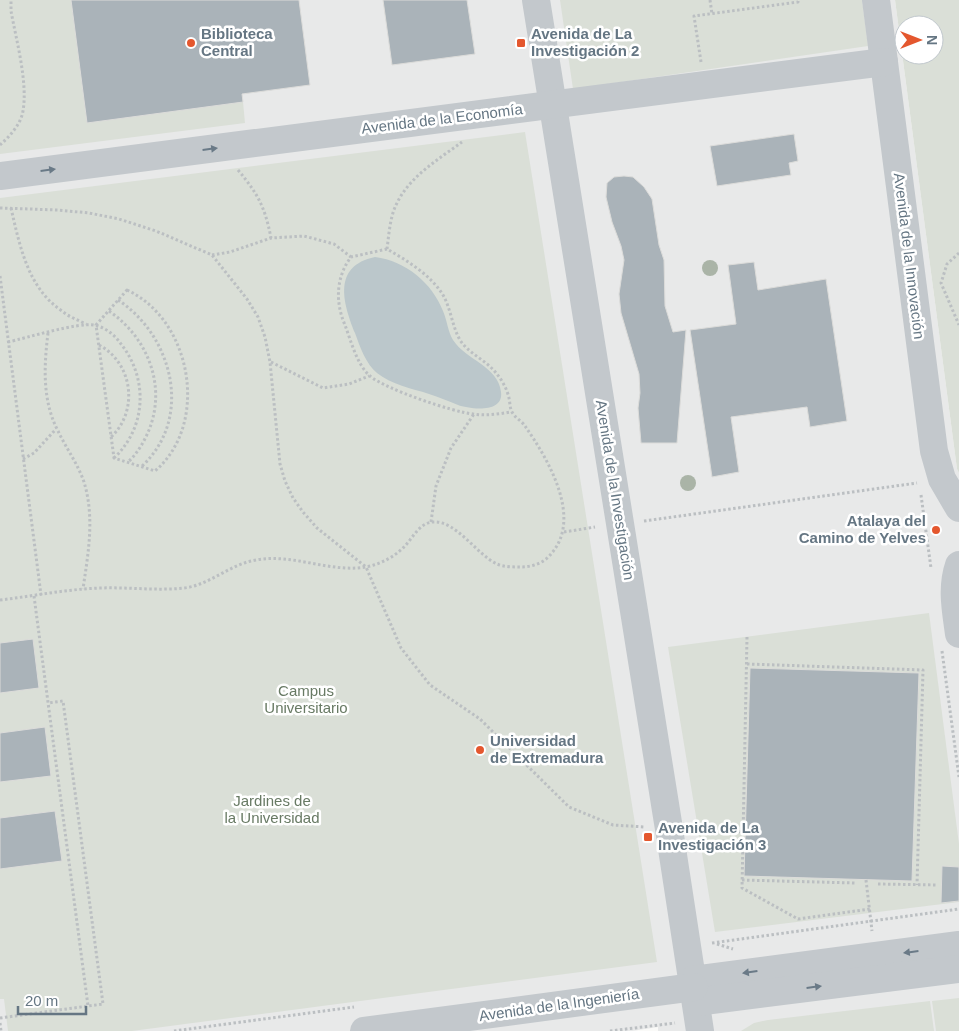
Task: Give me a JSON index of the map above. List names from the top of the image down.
{
  "streets": {
    "street": [
      "Avenida de la Economía",
      "Avenida de la Innovación",
      "Avenida de la Investigación",
      "Avenida de la Ingeniería"
    ]
  },
  "crossings": [
    ["Avenida de la Economía", "Avenida de la Innovación"],
    ["Avenida de la Economía", "Avenida de la Investigación"],
    ["Avenida de la Investigación", "Avenida de la Ingeniería"]
  ],
  "parks": ["Campus Universitario", "Jardines de la Universidad"],
  "places": {
    "other": ["Biblioteca Central", "Atalaya del Camino de Yelves", "Universidad de Extremadura"],
    "transit": ["Avenida de La Investigación 2", "Avenida de La Investigación 3"]
  },
  "scale_bar": "20 m",
  "north": "right"
}
